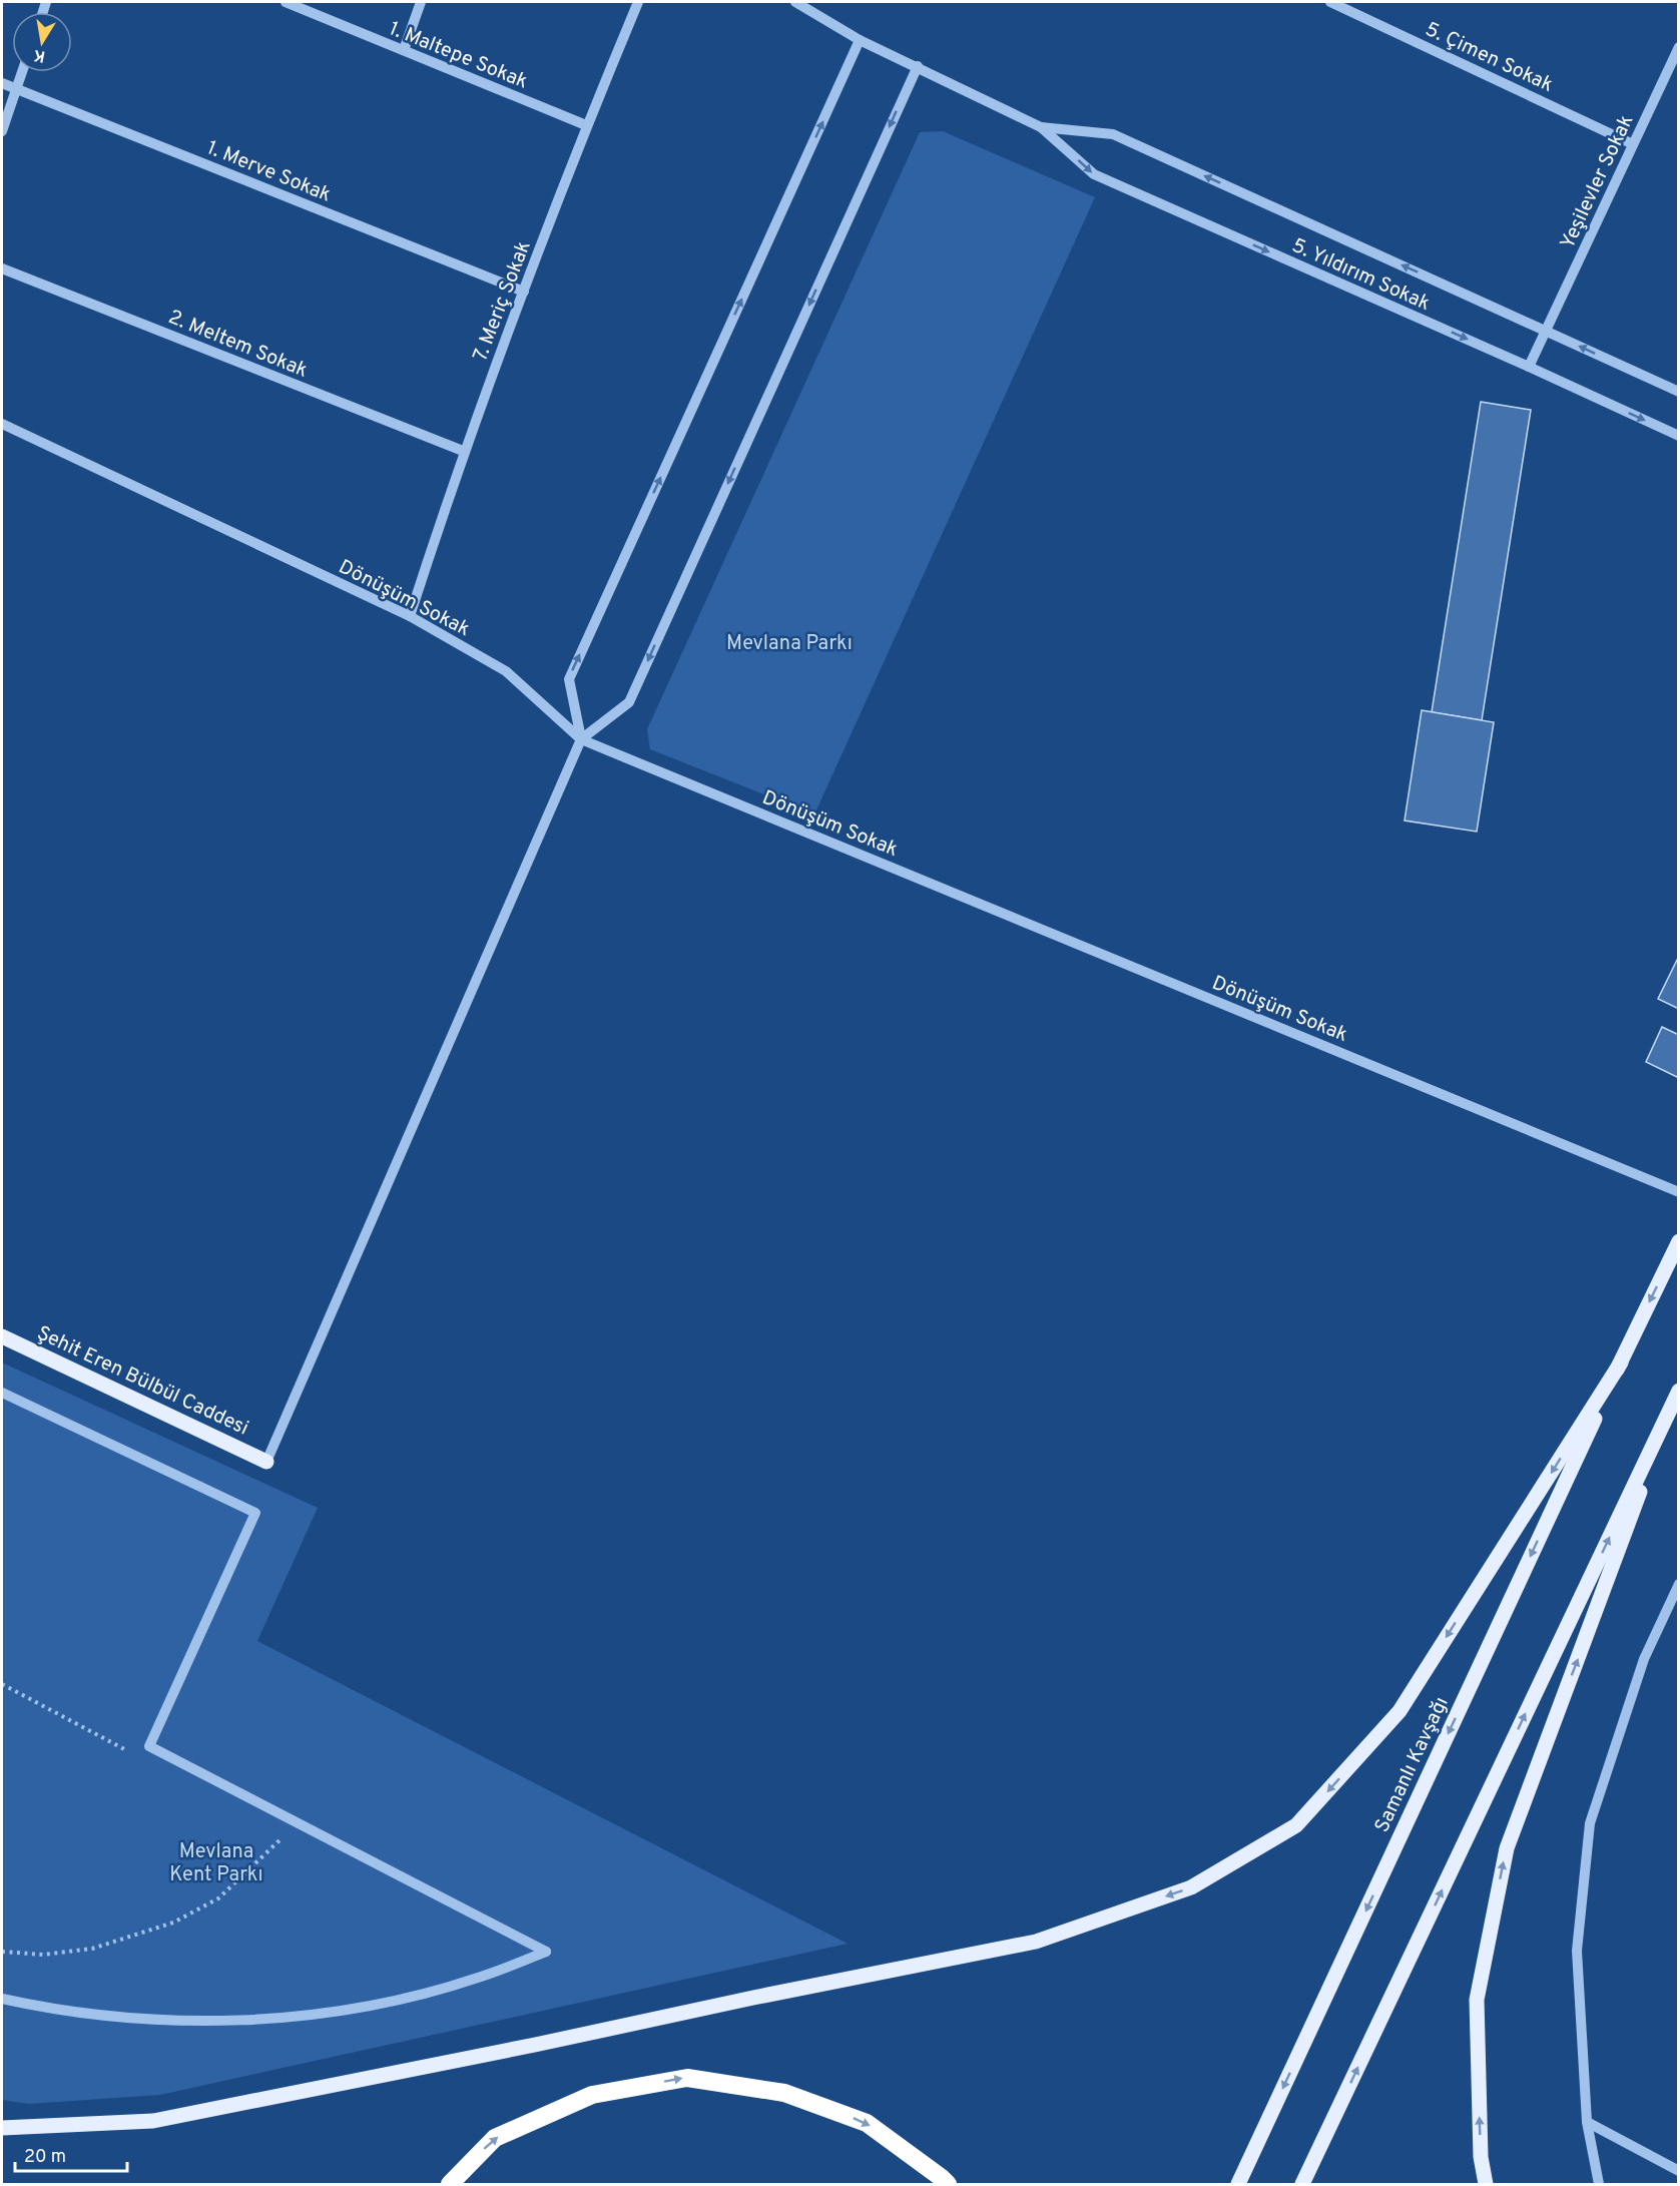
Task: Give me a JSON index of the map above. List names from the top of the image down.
{
  "streets": {
    "main road": ["Şehit Eren Bülbül Caddesi", "Samanlı Kavşağı"],
    "street": [
      "1. Maltepe Sokak",
      "5. Çimen Sokak",
      "1. Merve Sokak",
      "Yeşilevler Sokak",
      "5. Yıldırım Sokak",
      "7. Meriç Sokak",
      "2. Meltem Sokak",
      "Dönüşüm Sokak"
    ]
  },
  "crossings": [
    ["1. Maltepe Sokak", "7. Meriç Sokak"],
    ["5. Çimen Sokak", "Yeşilevler Sokak"],
    ["1. Merve Sokak", "7. Meriç Sokak"],
    ["Yeşilevler Sokak", "5. Yıldırım Sokak"],
    ["7. Meriç Sokak", "2. Meltem Sokak"],
    ["7. Meriç Sokak", "Dönüşüm Sokak"]
  ],
  "parks": ["Mevlana Parkı", "Mevlana Kent Parkı"],
  "scale_bar": "20 m",
  "north": "bottom"
}
